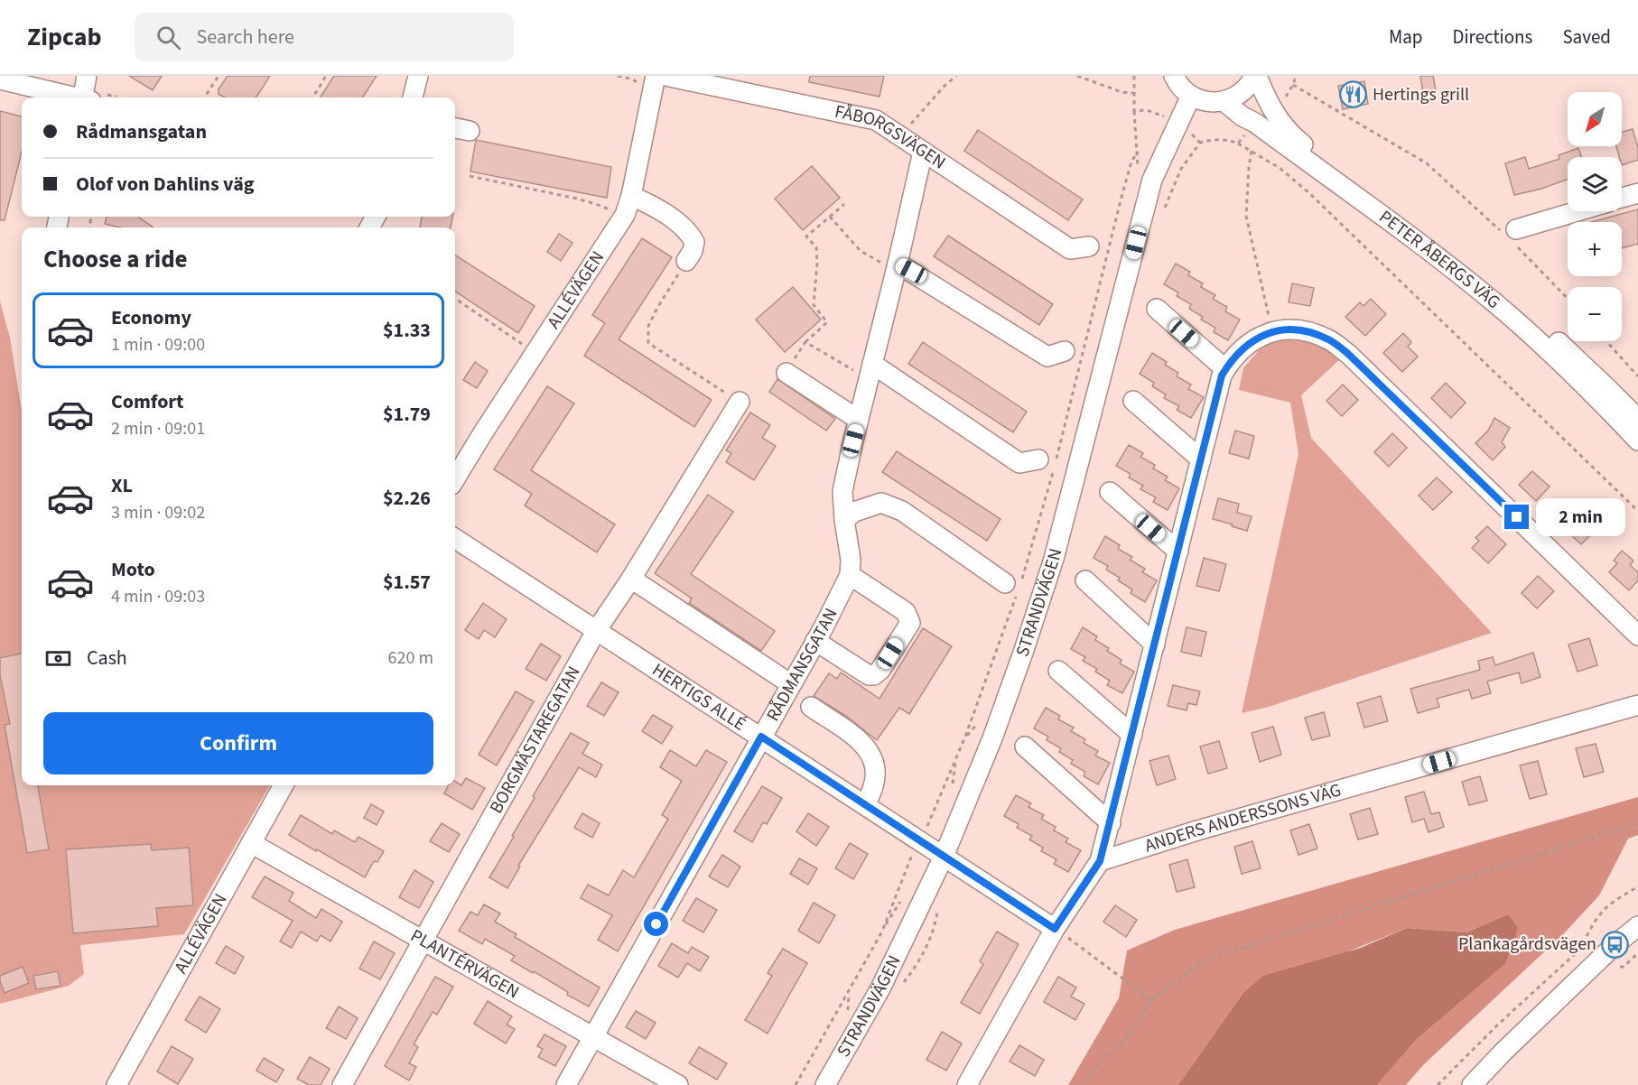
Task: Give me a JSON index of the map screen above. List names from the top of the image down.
{
  "streets": {
    "street": [
      "FÅBORGSVÄGEN",
      "PETER ÅBERGS VÄG",
      "ALLÉVÄGEN",
      "STRANDVÄGEN",
      "RÅDMANSGATAN",
      "HERTIGS ALLÉ",
      "BORGMÄSTAREGATAN",
      "ANDERS ANDERSSONS VÄG",
      "PLANTÉRVÄGEN"
    ]
  },
  "crossings": [
    ["FÅBORGSVÄGEN", "RÅDMANSGATAN"],
    ["ALLÉVÄGEN", "PLANTÉRVÄGEN"],
    ["STRANDVÄGEN", "HERTIGS ALLÉ"],
    ["RÅDMANSGATAN", "HERTIGS ALLÉ"],
    ["RÅDMANSGATAN", "PLANTÉRVÄGEN"],
    ["HERTIGS ALLÉ", "BORGMÄSTAREGATAN"],
    ["BORGMÄSTAREGATAN", "PLANTÉRVÄGEN"]
  ],
  "places": {
    "restaurant": ["Hertings grill"],
    "bus stop": ["Plankagårdsvägen"]
  },
  "north": "bottom left",
  "page": {
    "header": "Zipcab",
    "search": "Search here",
    "nav": ["Map", "Directions", "Saved"],
    "map_buttons": ["+", "−"],
    "banner": ["Rådmansgatan", "Olof von Dahlins väg"],
    "heading": "Choose a ride",
    "list": [
      {
        "name": "Economy",
        "note": "1 min · 09:00",
        "value": "$1.33"
      },
      {
        "name": "Comfort",
        "note": "2 min · 09:01",
        "value": "$1.79"
      },
      {
        "name": "XL",
        "note": "3 min · 09:02",
        "value": "$2.26"
      },
      {
        "name": "Moto",
        "note": "4 min · 09:03",
        "value": "$1.57"
      }
    ],
    "bubble": "2 min",
    "pay": ["Cash", "620 m"],
    "buttons": "Confirm"
  }
}
